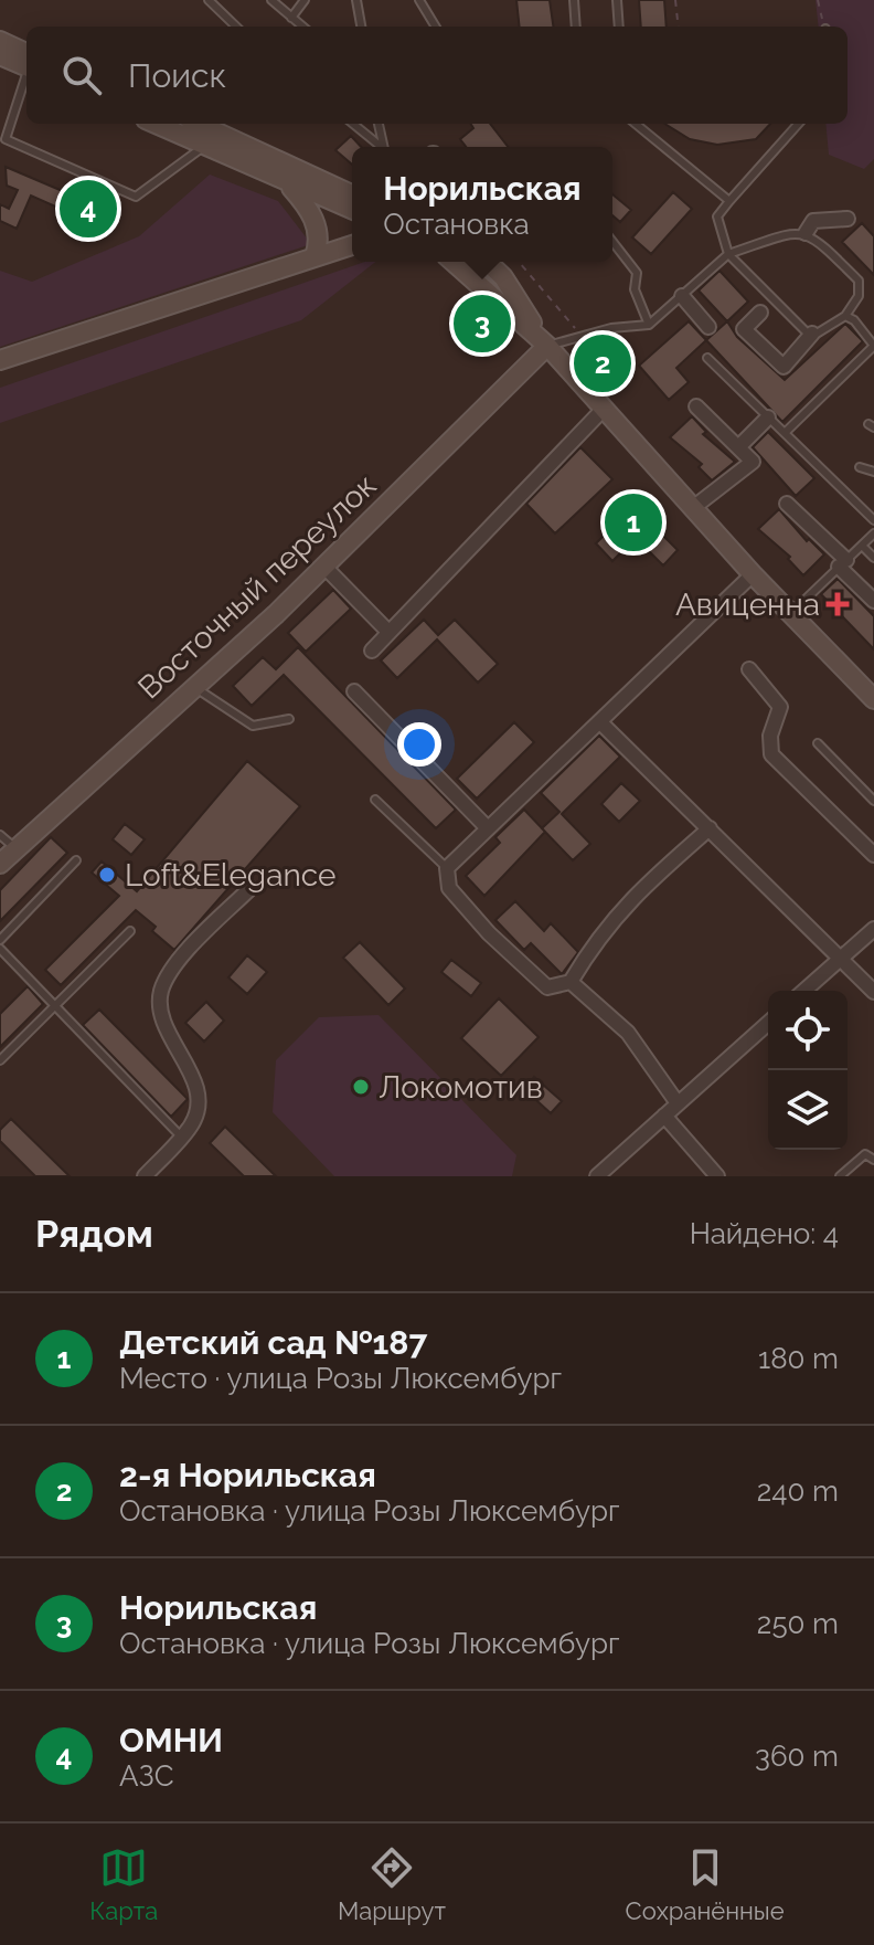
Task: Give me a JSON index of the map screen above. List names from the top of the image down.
{
  "streets": {
    "main road": ["Восточный переулок"]
  },
  "places": {
    "health": ["Авиценна"],
    "other": ["Loft&Elegance", "Локомотив"]
  },
  "page": {
    "search": "Поиск",
    "popup": ["Норильская", "Остановка"],
    "pins": [
      "4",
      "3",
      "2",
      "1"
    ],
    "heading": ["Рядом", "Найдено: 4"],
    "list": [
      {
        "mark": "1",
        "name": "Детский сад №187",
        "note": "Место · улица Розы Люксембург",
        "value": "180 m"
      },
      {
        "mark": "2",
        "name": "2-я Норильская",
        "note": "Остановка · улица Розы Люксембург",
        "value": "240 m"
      },
      {
        "mark": "3",
        "name": "Норильская",
        "note": "Остановка · улица Розы Люксембург",
        "value": "250 m"
      },
      {
        "mark": "4",
        "name": "ОМНИ",
        "note": "АЗС",
        "value": "360 m"
      }
    ],
    "nav": ["Карта", "Маршрут", "Сохранённые"]
  }
}
